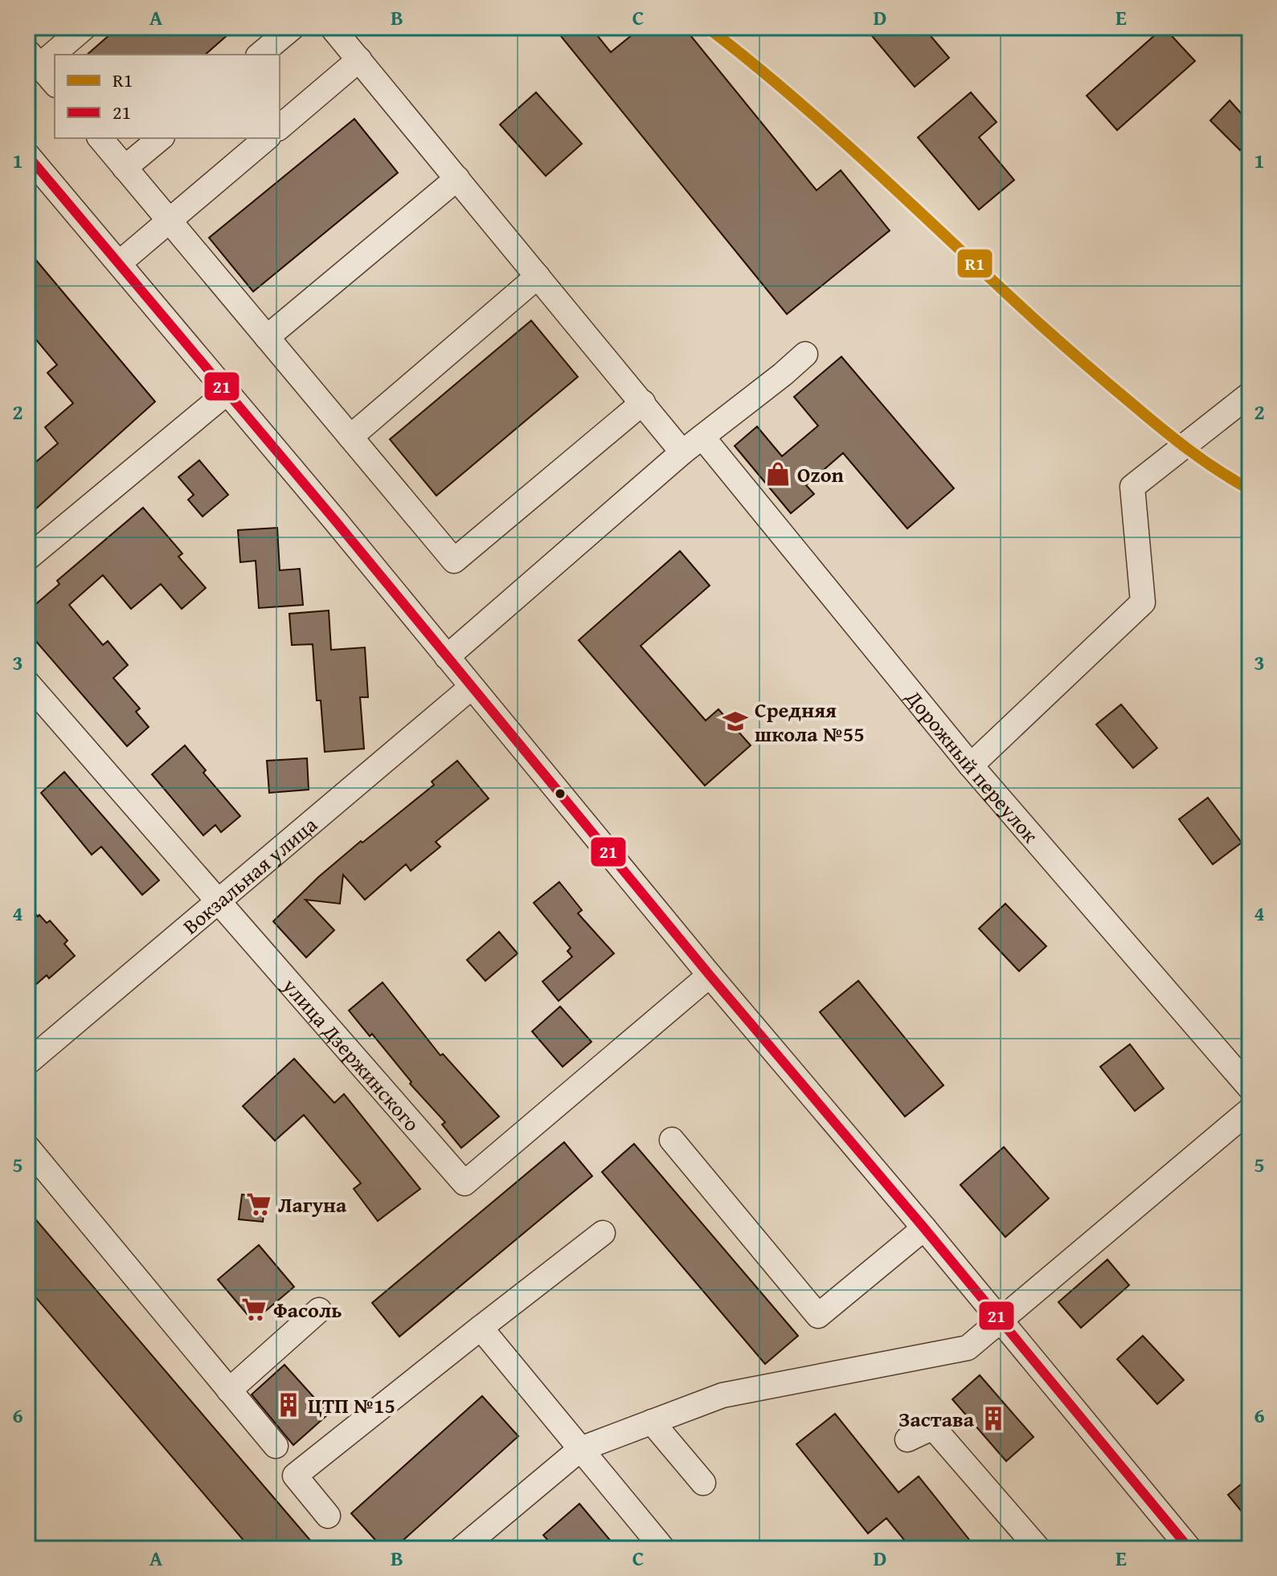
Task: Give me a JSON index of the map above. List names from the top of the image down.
{
  "streets": {
    "street": ["Дорожный переулок", "Вокзальная улица", "улица Дзержинского"]
  },
  "crossings": [
    ["Вокзальная улица", "улица Дзержинского"]
  ],
  "places": {
    "shop": ["Ozon"],
    "school or university": ["Средняя школа №55"],
    "supermarket": ["Лагуна", "Фасоль"],
    "building": ["ЦТП №15", "Застава"]
  },
  "lines": ["transit line R1", "transit line 21"],
  "legend": ["R1", "21"],
  "grid": {
    "columns": [
      "A",
      "B",
      "C",
      "D",
      "E"
    ],
    "rows": [
      "1",
      "2",
      "3",
      "4",
      "5",
      "6"
    ]
  }
}
